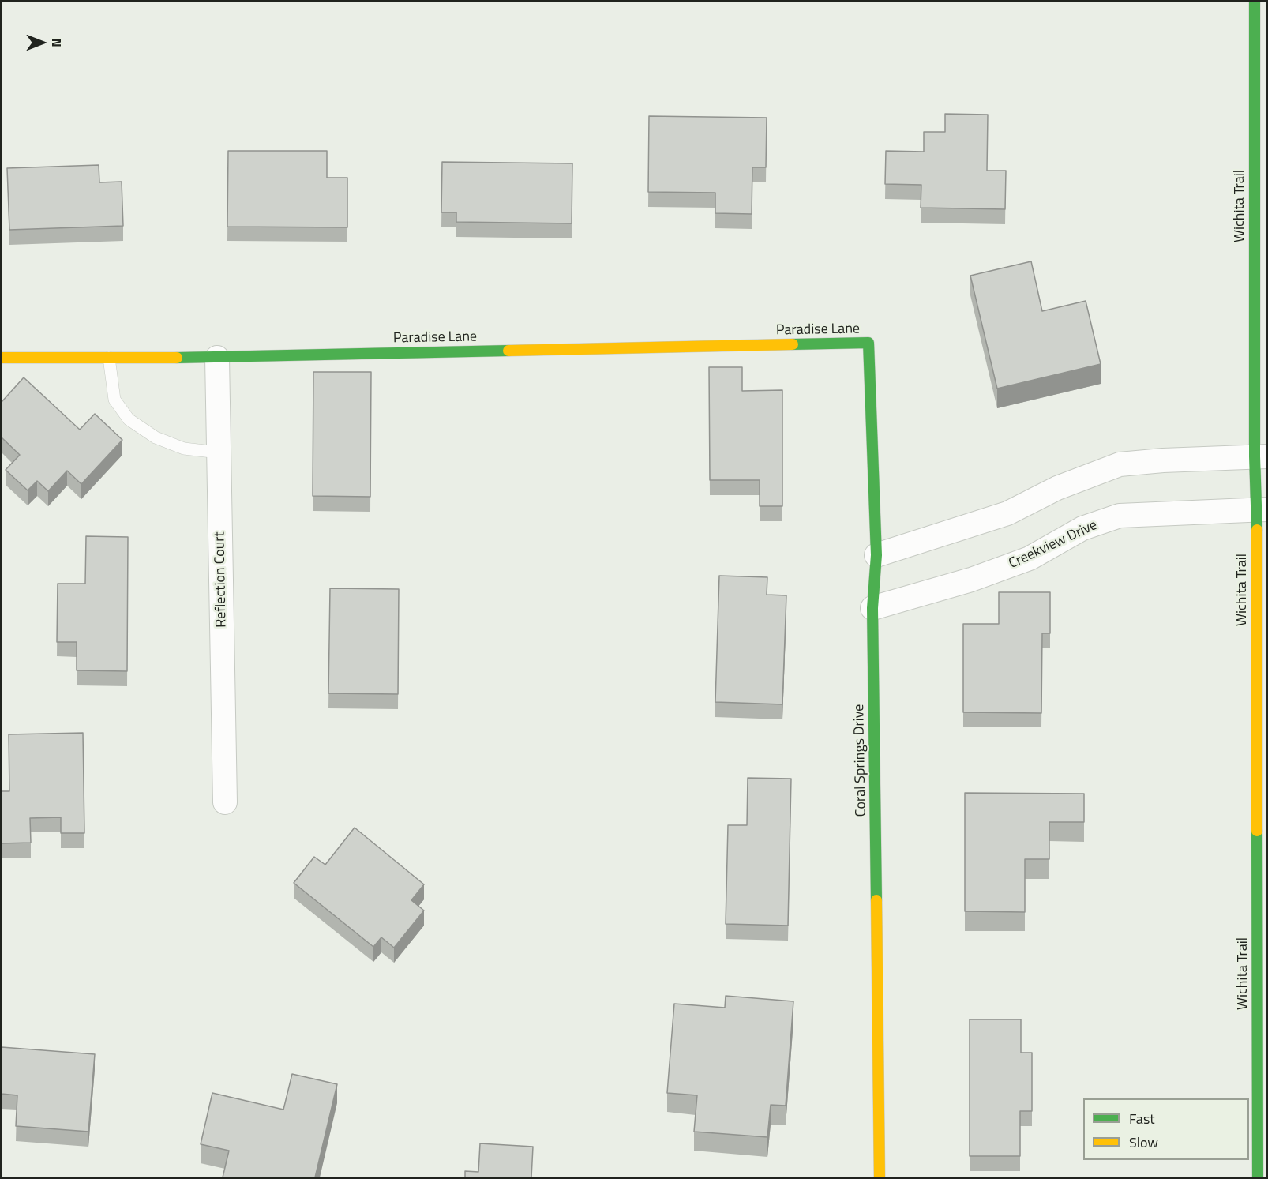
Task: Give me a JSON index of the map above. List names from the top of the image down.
{
  "streets": {
    "street": [
      "Wichita Trail",
      "Paradise Lane",
      "Creekview Drive",
      "Reflection Court",
      "Coral Springs Drive"
    ]
  },
  "crossings": [
    ["Wichita Trail", "Creekview Drive"],
    ["Paradise Lane", "Reflection Court"],
    ["Paradise Lane", "Coral Springs Drive"],
    ["Creekview Drive", "Coral Springs Drive"]
  ],
  "legend": ["Fast", "Slow"],
  "north": "right"
}
